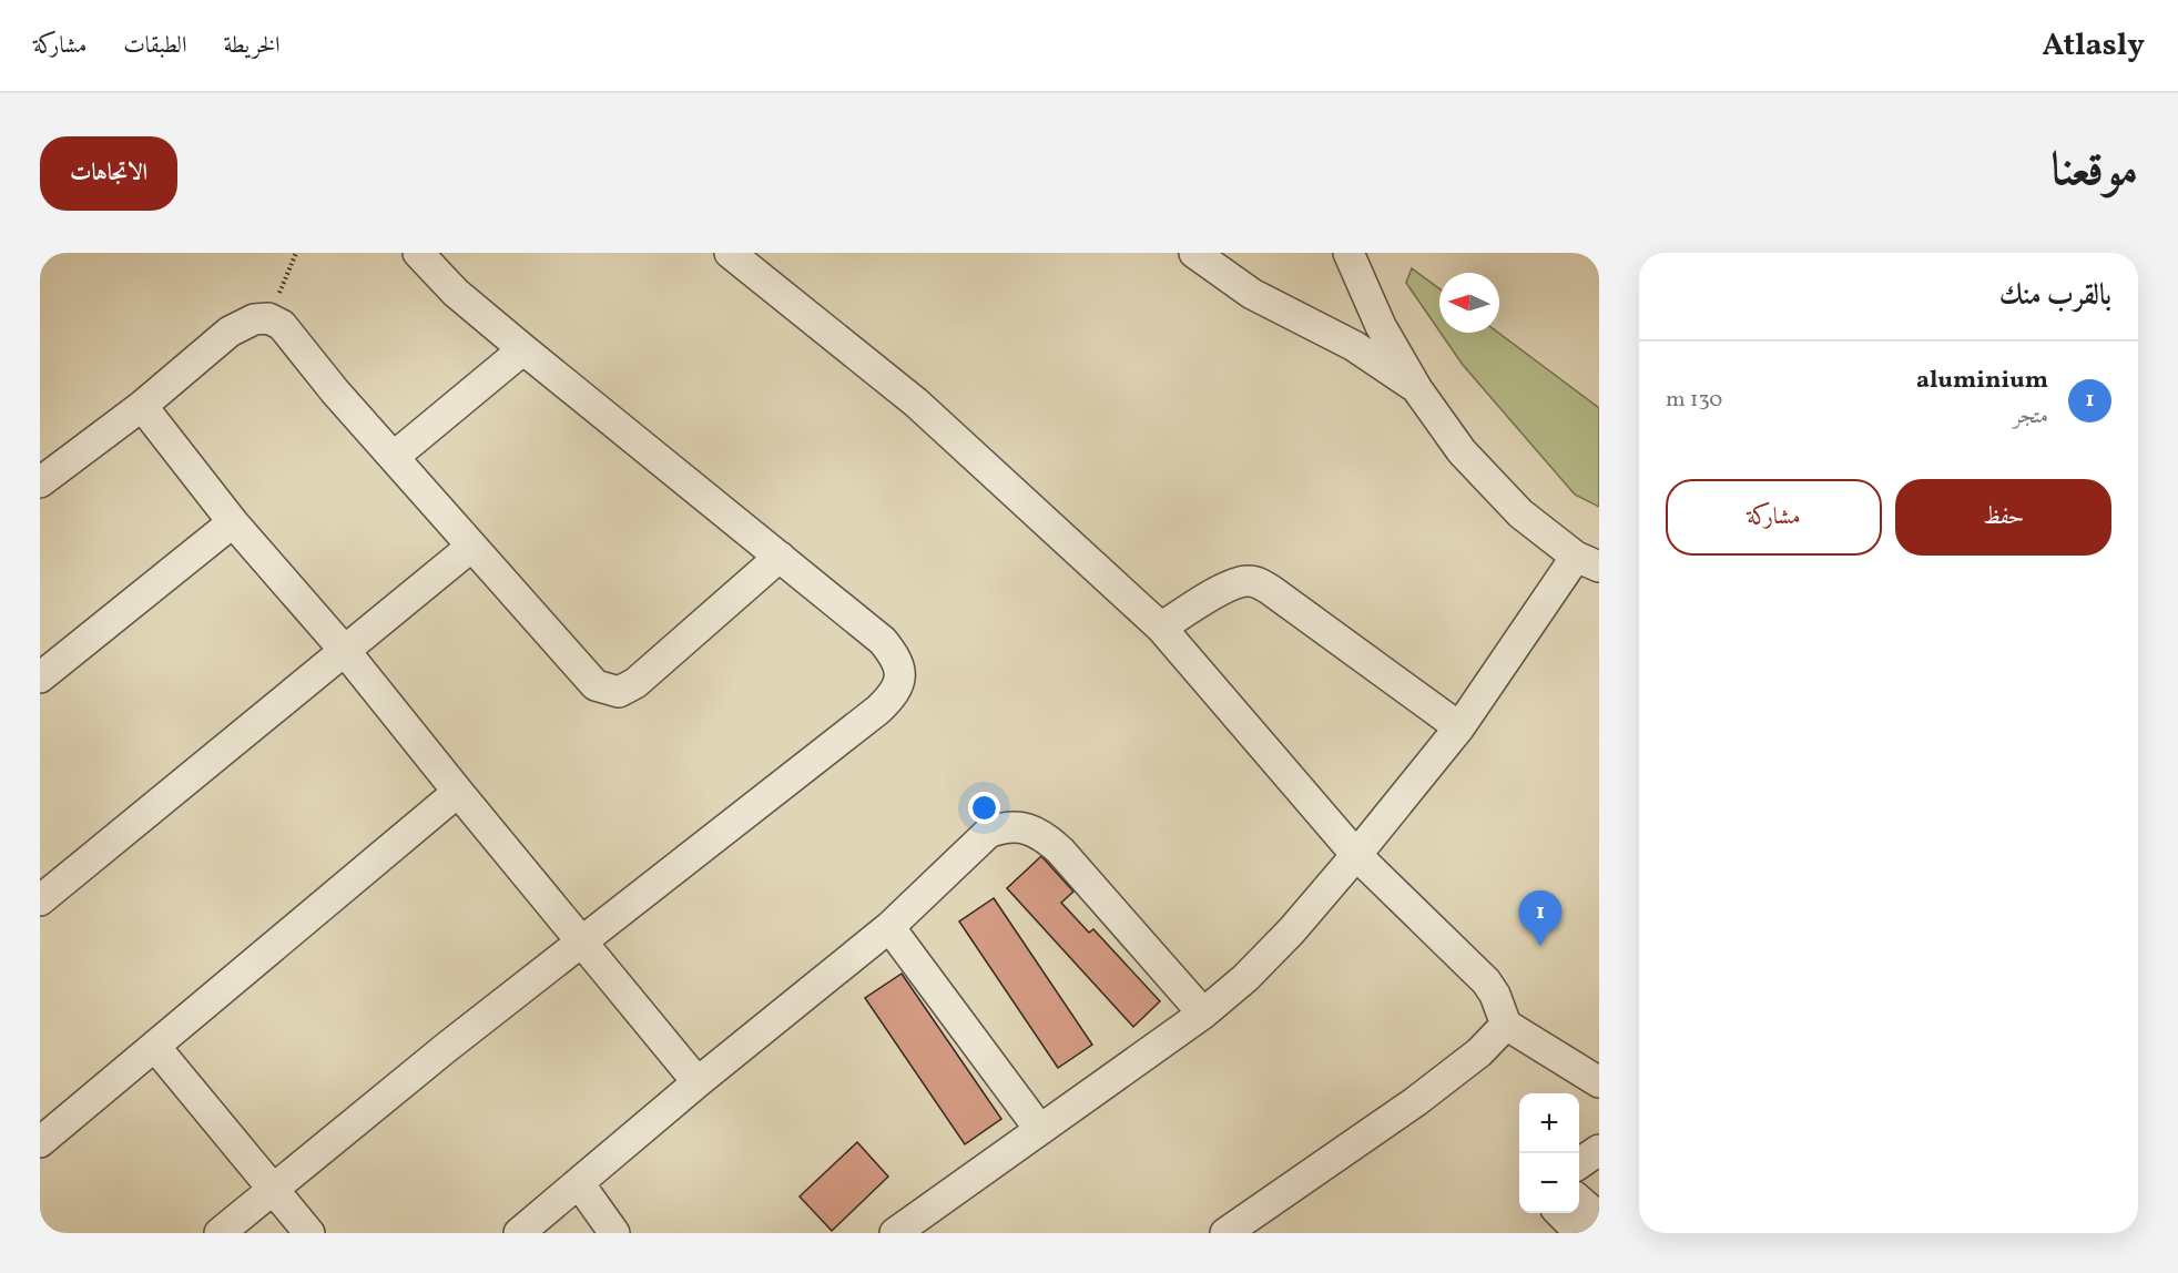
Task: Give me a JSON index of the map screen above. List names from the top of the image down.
{
  "north": "left",
  "page": {
    "header": "Atlasly",
    "nav": ["الخريطة", "الطبقات", "مشاركة"],
    "title": "موقعنا",
    "buttons": [
      "الاتجاهات",
      ["حفظ", "مشاركة"]
    ],
    "heading": "بالقرب منك",
    "list": [
      {
        "mark": "1",
        "name": "aluminium",
        "note": "متجر",
        "value": "130 m"
      }
    ],
    "pins": "1",
    "map_buttons": ["+", "−"]
  }
}
